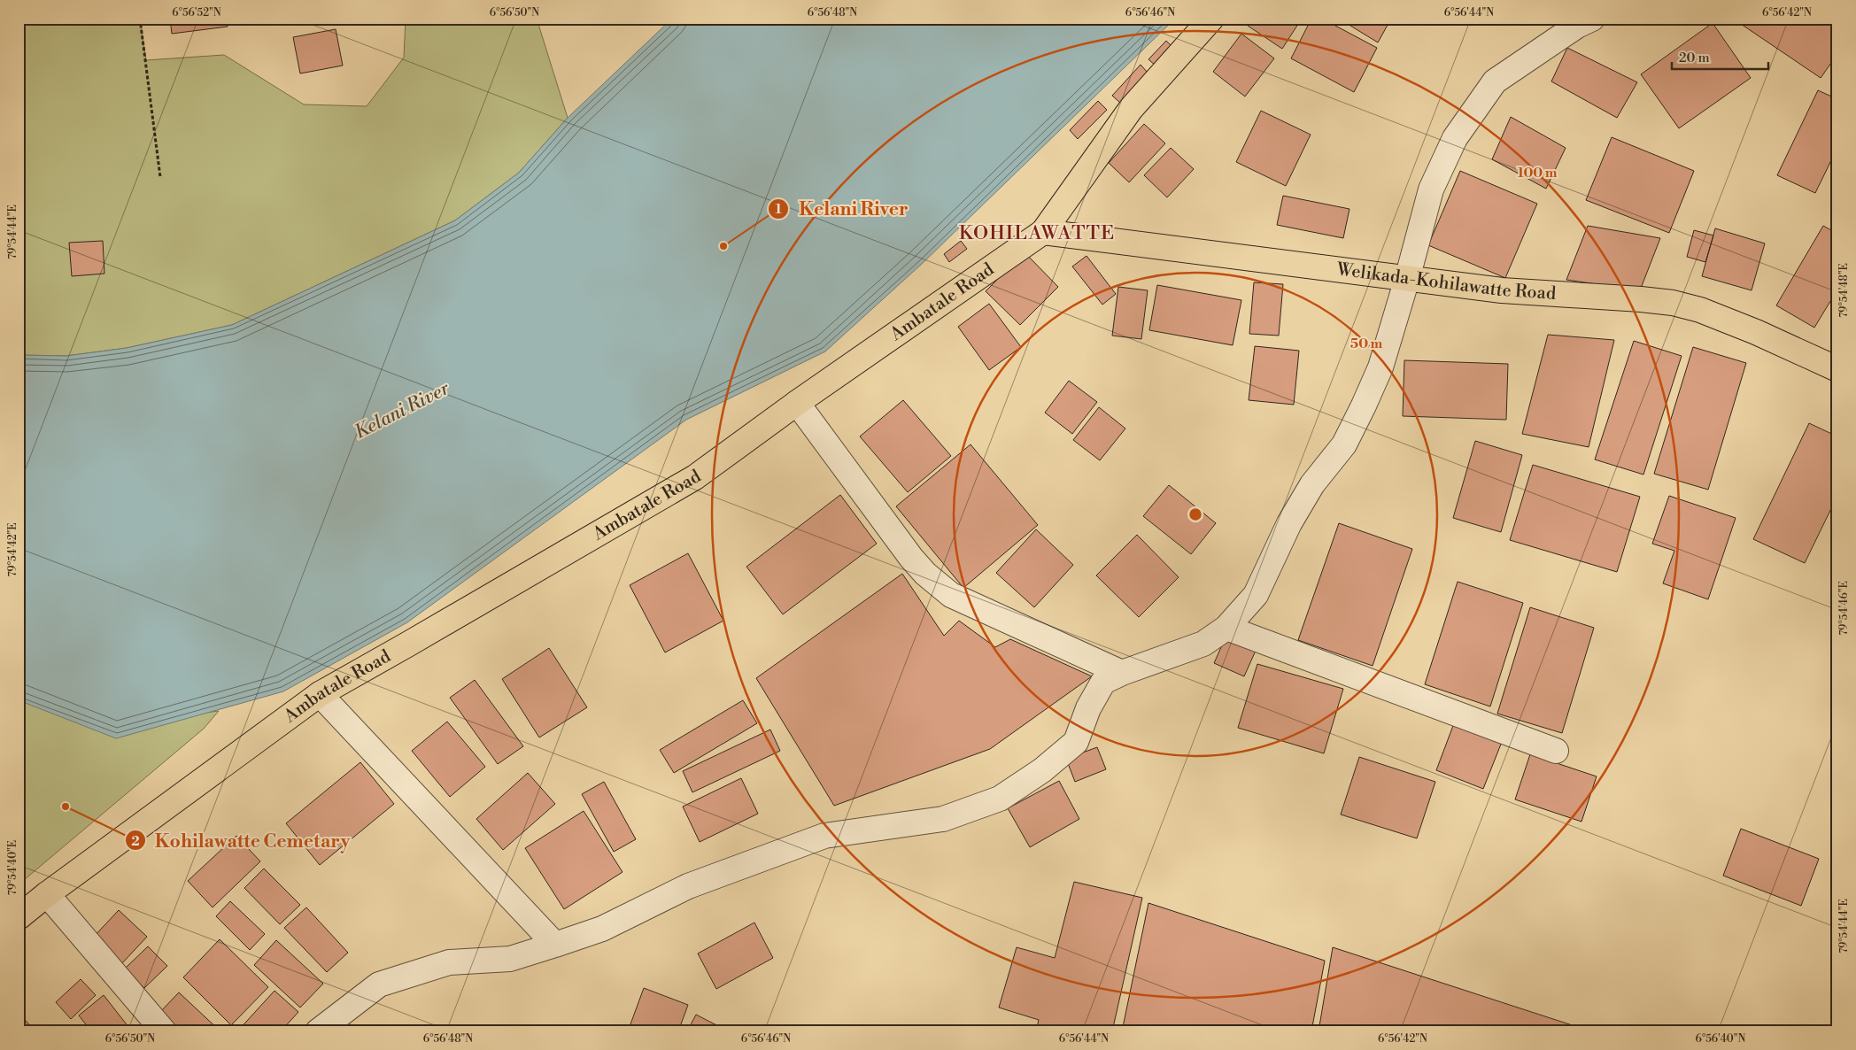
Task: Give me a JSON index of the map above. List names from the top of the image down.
{
  "streets": {
    "main road": ["Welikada-Kohilawatte Road", "Ambatale Road"]
  },
  "crossings": [
    ["Welikada-Kohilawatte Road", "Ambatale Road"]
  ],
  "districts": ["KOHILAWATTE"],
  "water": ["Kelani River"],
  "places": ["Kelani River", "Kohilawatte Cemetary"],
  "scale_bar": "20 m",
  "coordinates": [
    "6°56'52\"N",
    "6°56'50\"N",
    "6°56'48\"N",
    "6°56'46\"N",
    "6°56'44\"N",
    "6°56'42\"N",
    "79°54'44\"E",
    "79°54'48\"E",
    "79°54'42\"E",
    "79°54'46\"E",
    "79°54'40\"E",
    "6°56'40\"N"
  ],
  "rings": ["100 m", "50 m"]
}
